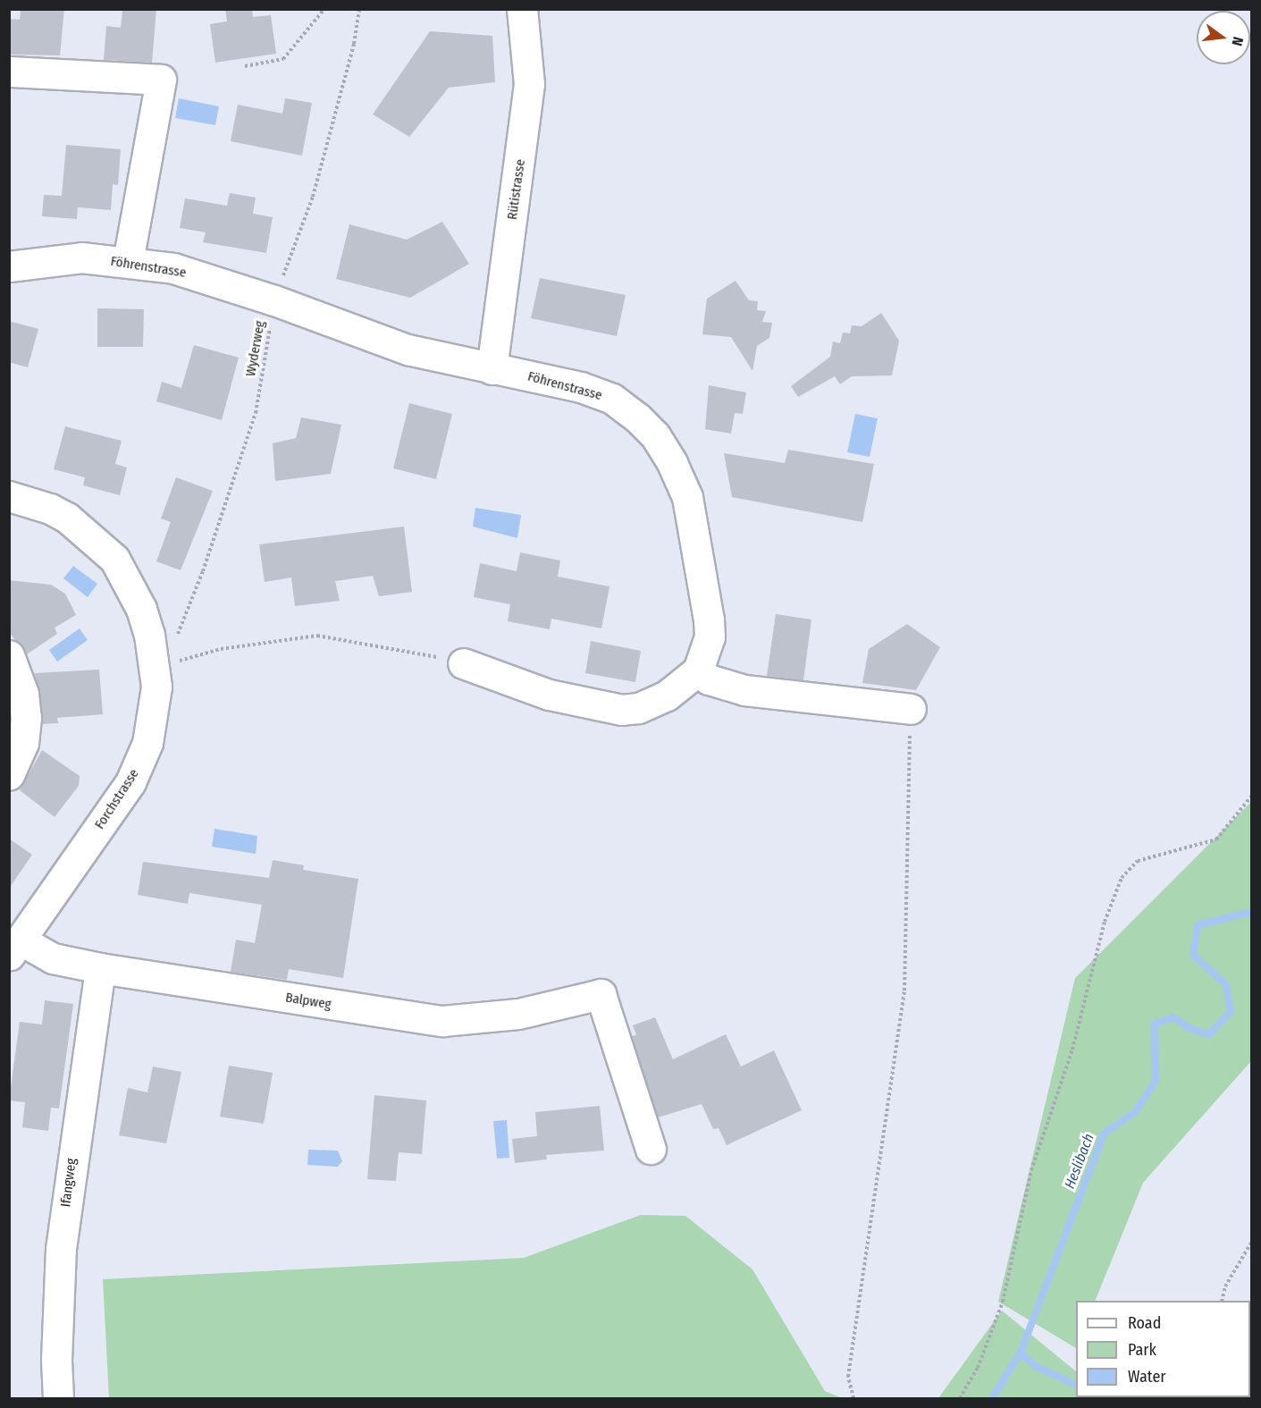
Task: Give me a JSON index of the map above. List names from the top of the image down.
{
  "streets": {
    "street": [
      "Rütistrasse",
      "Föhrenstrasse",
      "Forchstrasse",
      "Balpweg",
      "Ifangweg"
    ],
    "path": ["Wyderweg"]
  },
  "crossings": [
    ["Rütistrasse", "Föhrenstrasse"],
    ["Föhrenstrasse", "Wyderweg"],
    ["Forchstrasse", "Balpweg"],
    ["Balpweg", "Ifangweg"]
  ],
  "water": ["Heslibach"],
  "legend": ["Road", "Park", "Water"],
  "north": "right"
}
